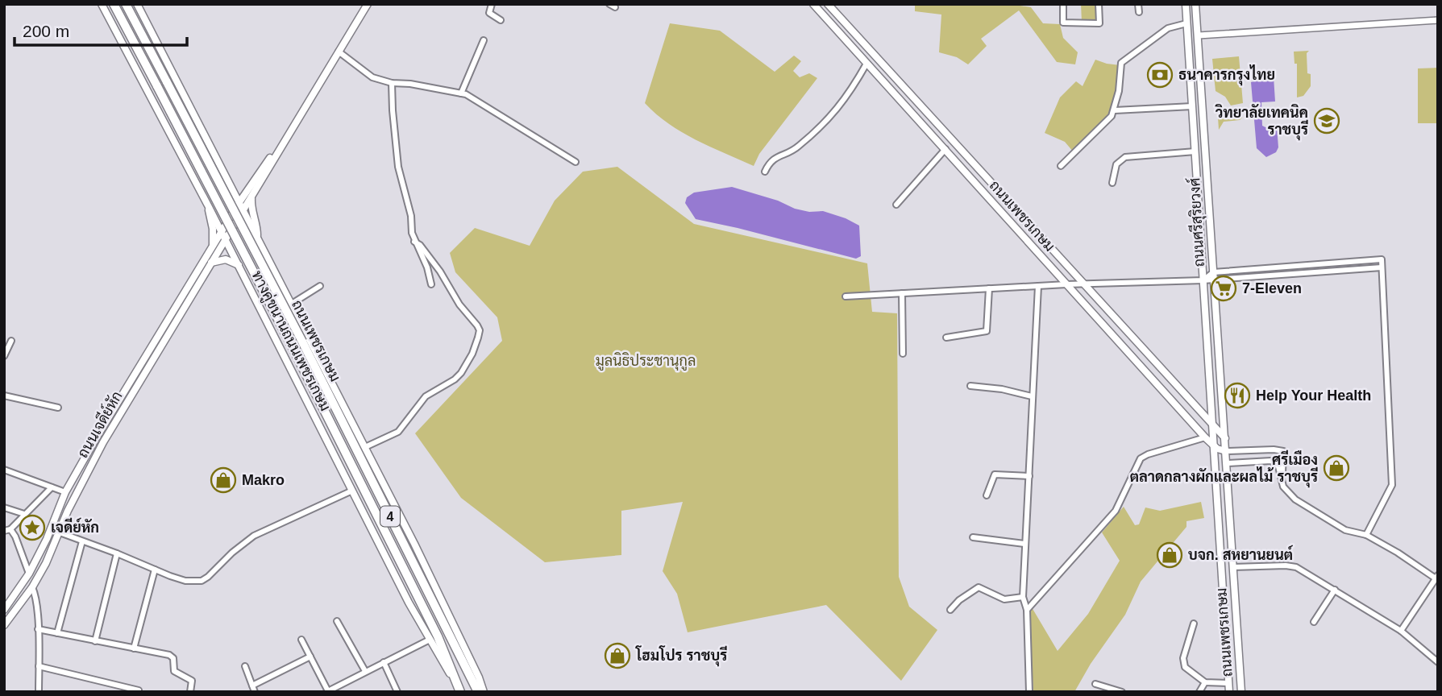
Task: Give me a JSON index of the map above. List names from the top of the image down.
{
  "streets": {
    "highway": ["ถนนเพชรเกษม", "4"],
    "main road": ["ถนนศรีสุริยวงศ์", "ทางคู่ขนานถนนเพชรเกษม", "ถนนเจดีย์หัก"]
  },
  "crossings": [
    ["ถนนเพชรเกษม", "ถนนศรีสุริยวงศ์"],
    ["ถนนเพชรเกษม", "ทางคู่ขนานถนนเพชรเกษม"],
    ["ทางคู่ขนานถนนเพชรเกษม", "ถนนเจดีย์หัก"]
  ],
  "parks": ["มูลนิธิประชานุกูล"],
  "places": {
    "bank": ["ธนาคารกรุงไทย"],
    "school or university": ["วิทยาลัยเทคนิค ราชบุรี"],
    "supermarket": ["7-Eleven"],
    "restaurant": ["Help Your Health"],
    "shop": [
      "ศรีเมือง ตลาดกลางผักและผลไม้ ราชบุรี",
      "Makro",
      "บจก. สหยานยนต์",
      "โฮมโปร ราชบุรี"
    ],
    "place": ["เจดีย์หัก"]
  },
  "scale_bar": "200 m"
}
